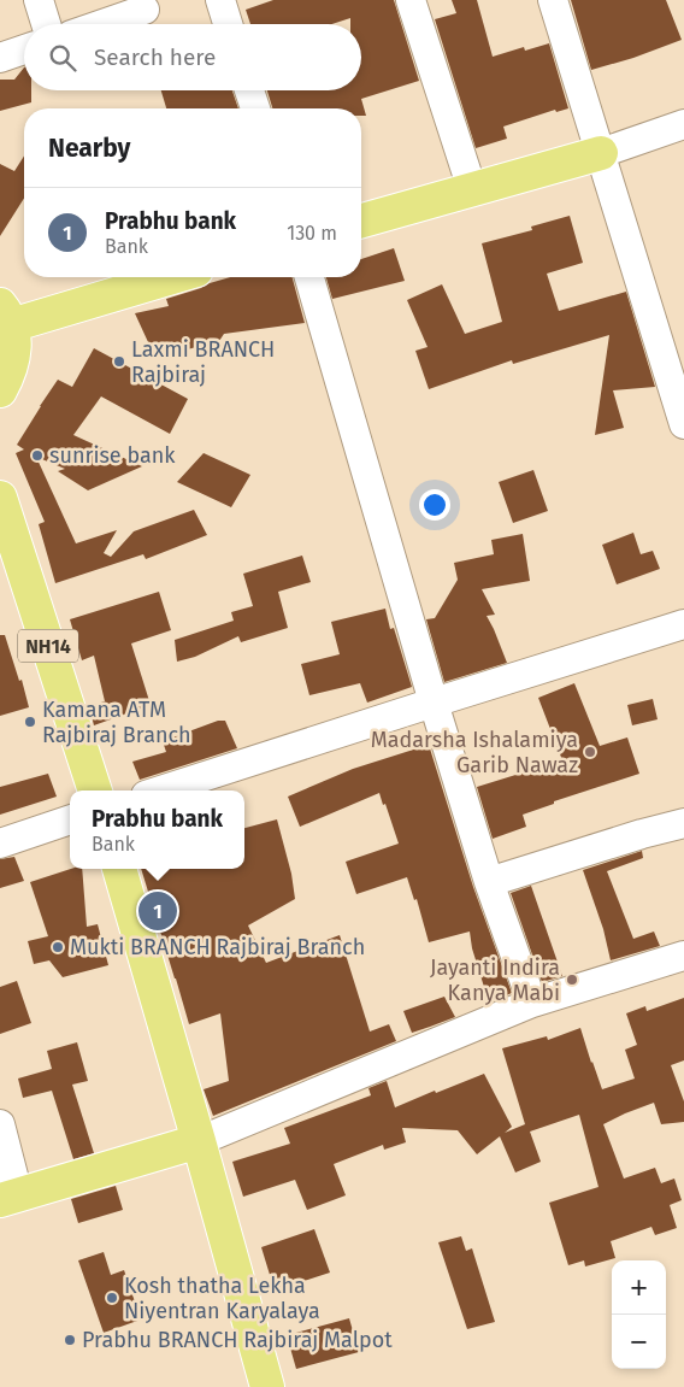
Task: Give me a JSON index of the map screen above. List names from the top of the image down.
{
  "streets": {
    "main road": ["NH14"]
  },
  "places": [
    "Laxmi BRANCH Rajbiraj",
    "sunrise bank",
    "Kamana ATM Rajbiraj Branch",
    "Madarsha Ishalamiya Garib Nawaz",
    "Mukti BRANCH Rajbiraj Branch",
    "Jayanti Indira Kanya Mabi",
    "Kosh thatha Lekha Niyentran Karyalaya",
    "Prabhu BRANCH Rajbiraj Malpot"
  ],
  "page": {
    "search": "Search here",
    "heading": "Nearby",
    "list": [
      {
        "mark": "1",
        "name": "Prabhu bank",
        "note": "Bank",
        "value": "130 m"
      }
    ],
    "popup": ["Prabhu bank", "Bank"],
    "pins": "1",
    "map_buttons": ["+", "−"]
  }
}
